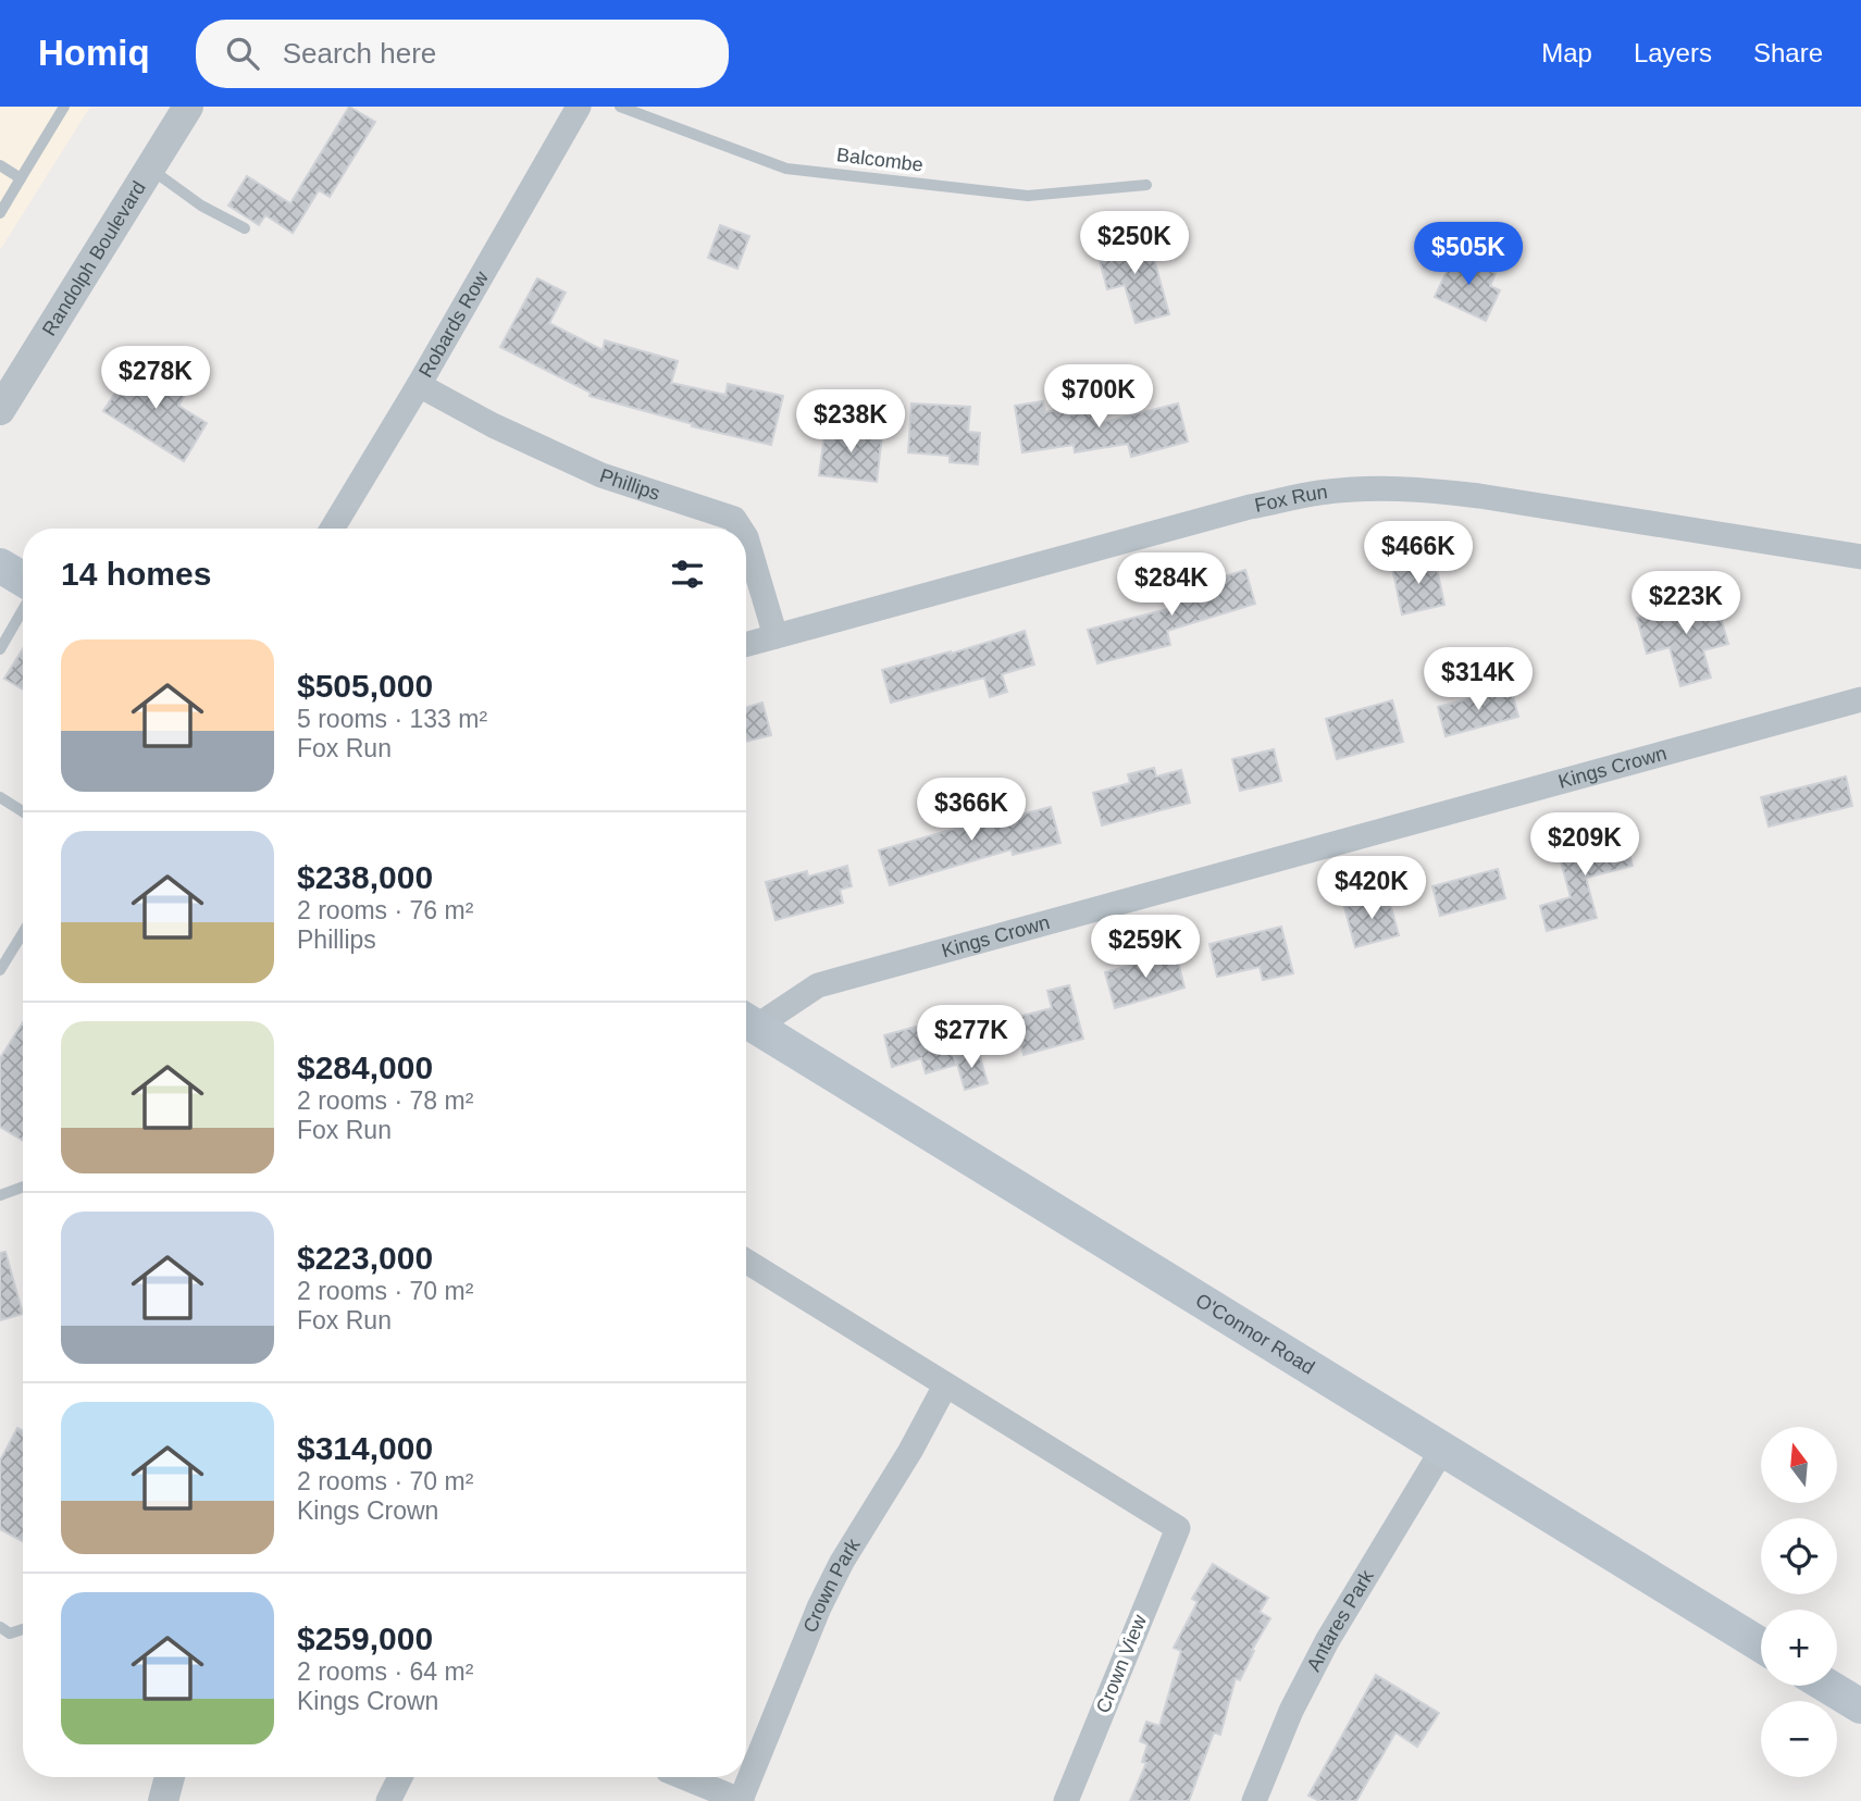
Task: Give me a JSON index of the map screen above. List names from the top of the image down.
{
  "streets": {
    "main road": ["O'Connor Road"],
    "street": [
      "Randolph Boulevard",
      "Robards Row",
      "Phillips",
      "Fox Run",
      "Kings Crown",
      "Crown Park",
      "Antares Park",
      "Crown View"
    ],
    "lane": ["Balcombe"]
  },
  "crossings": [
    ["Robards Row", "Phillips"],
    ["Phillips", "Fox Run"],
    ["Kings Crown", "O'Connor Road"],
    ["O'Connor Road", "Antares Park"],
    ["Crown Park", "Crown View"]
  ],
  "north": "top",
  "page": {
    "header": "Homiq",
    "search": "Search here",
    "nav": ["Map", "Layers", "Share"],
    "price": [
      "$250K",
      "$505K",
      "$278K",
      "$700K",
      "$238K",
      "$466K",
      "$284K",
      "$223K",
      "$314K",
      "$366K",
      "$209K",
      "$420K",
      "$259K",
      "$277K"
    ],
    "heading": "14 homes",
    "list": [
      {
        "name": "$505,000",
        "note": "5 rooms · 133 m² · Fox Run"
      },
      {
        "name": "$238,000",
        "note": "2 rooms · 76 m² · Phillips"
      },
      {
        "name": "$284,000",
        "note": "2 rooms · 78 m² · Fox Run"
      },
      {
        "name": "$223,000",
        "note": "2 rooms · 70 m² · Fox Run"
      },
      {
        "name": "$314,000",
        "note": "2 rooms · 70 m² · Kings Crown"
      },
      {
        "name": "$259,000",
        "note": "2 rooms · 64 m² · Kings Crown"
      }
    ],
    "map_buttons": ["+", "−"]
  }
}
